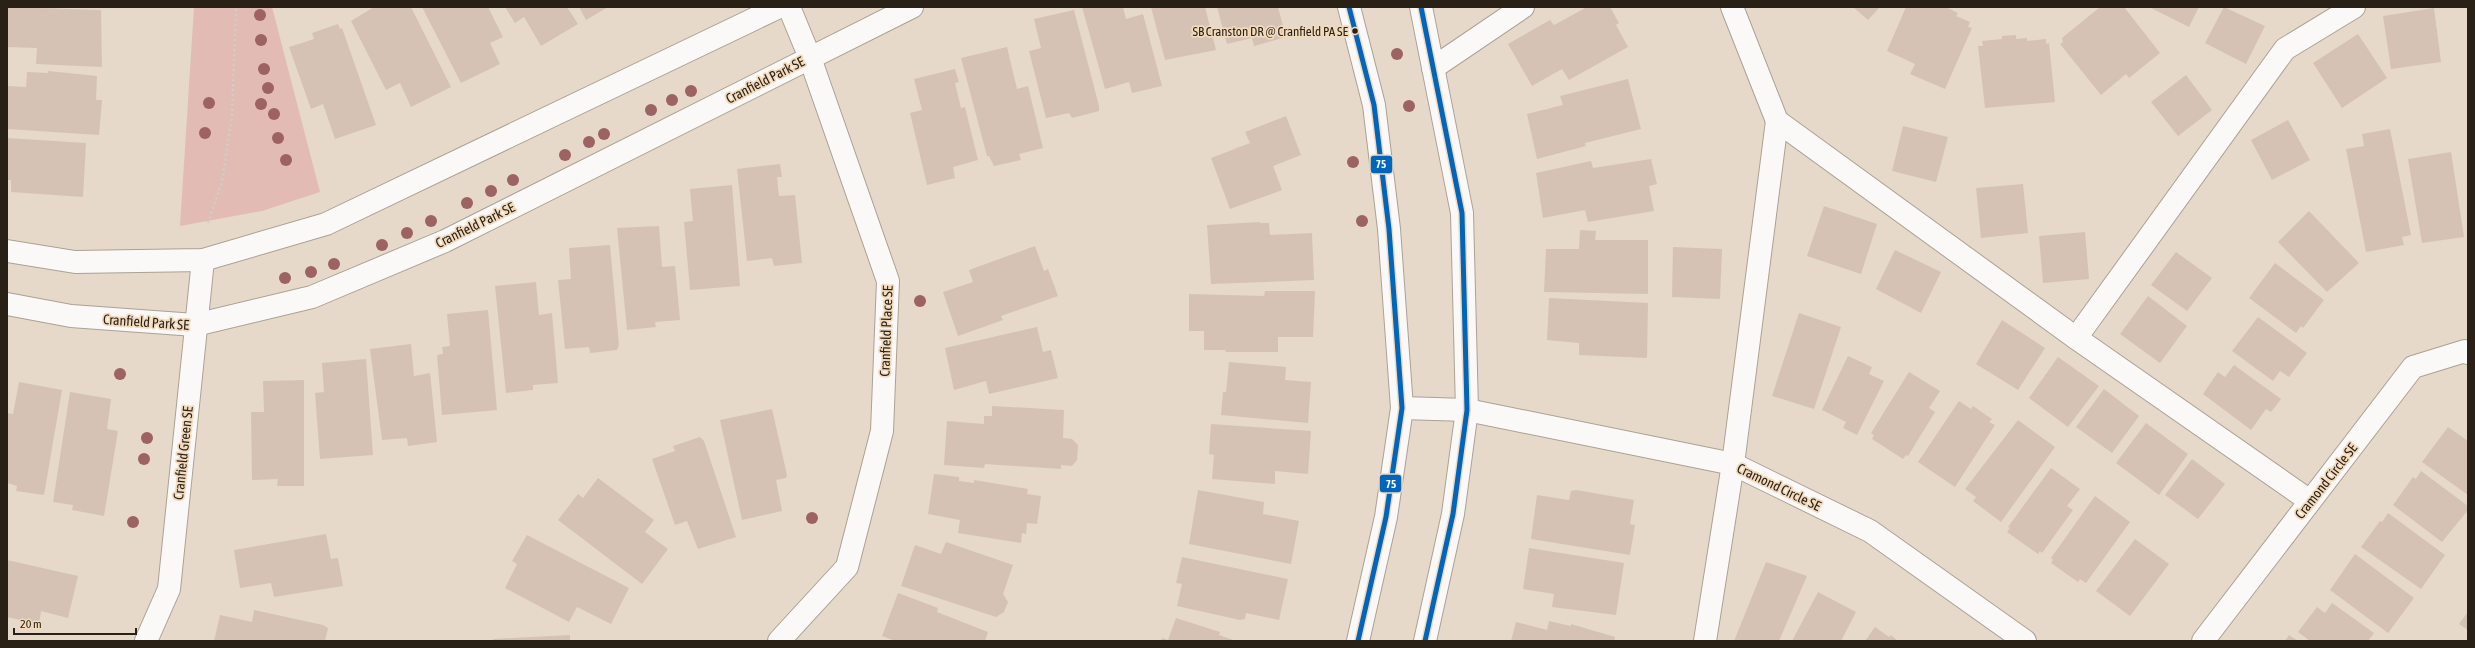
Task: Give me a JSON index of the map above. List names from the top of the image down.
{
  "streets": {
    "street": [
      "Cranfield Park SE",
      "Cranfield Place SE",
      "Cranfield Green SE",
      "Cramond Circle SE"
    ]
  },
  "crossings": [
    ["Cranfield Park SE", "Cranfield Place SE"],
    ["Cranfield Park SE", "Cranfield Green SE"]
  ],
  "places": ["SB Cranston DR @ Cranfield PA SE"],
  "lines": ["transit line 75"],
  "scale_bar": "20 m"
}
